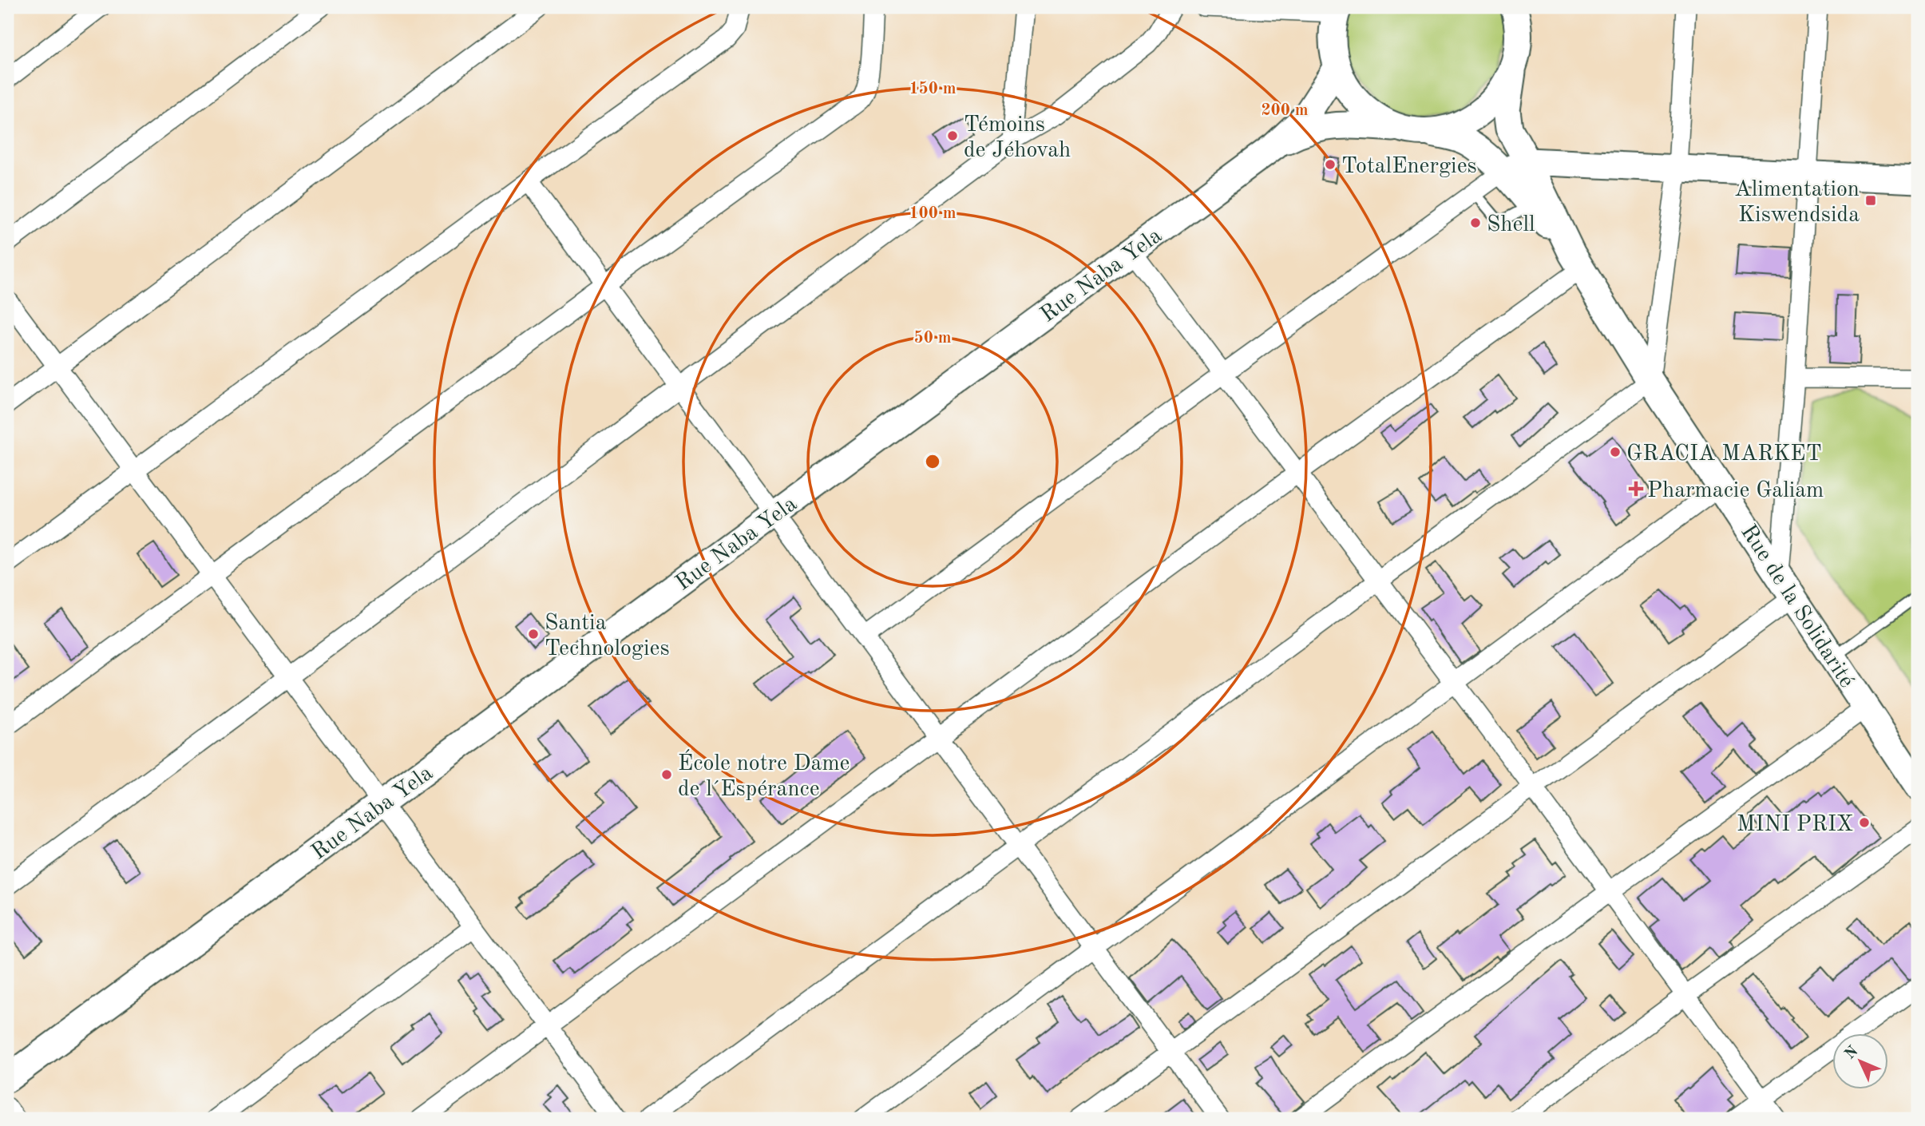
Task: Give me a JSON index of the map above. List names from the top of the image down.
{
  "streets": {
    "street": ["Rue Naba Yela", "Rue de la Solidarité"]
  },
  "places": {
    "other": [
      "Témoins de Jéhovah",
      "TotalEnergies",
      "Shell",
      "GRACIA MARKET",
      "Santia Technologies",
      "École notre Dame de l´Espérance",
      "MINI PRIX"
    ],
    "transit": ["Alimentation Kiswendsida"],
    "health": ["Pharmacie Galiam"]
  },
  "north": "top left",
  "rings": [
    "150 m",
    "200 m",
    "100 m",
    "50 m"
  ]
}
